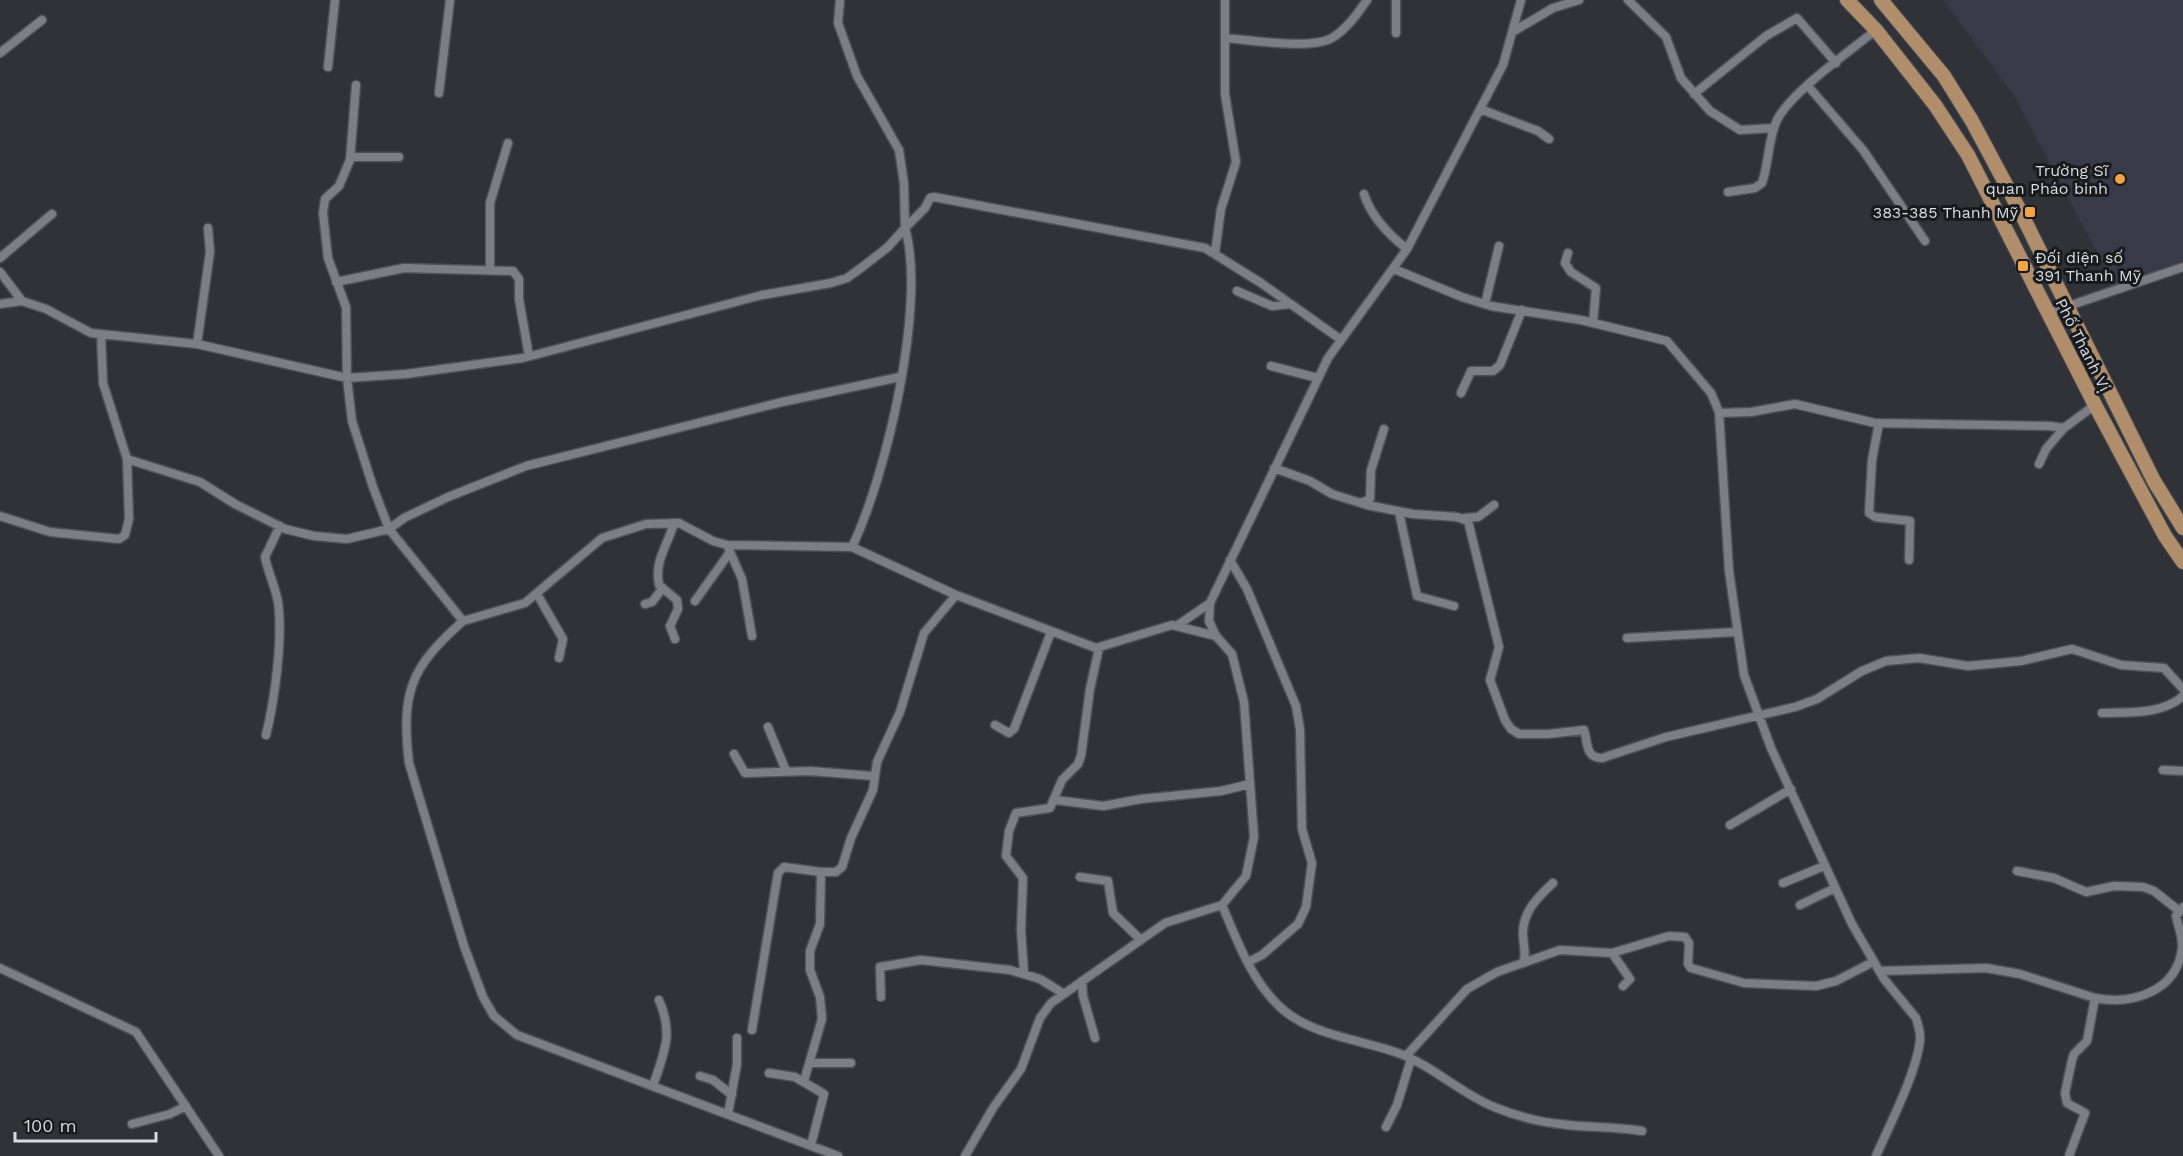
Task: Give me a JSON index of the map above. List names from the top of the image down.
{
  "streets": {
    "main road": ["Phố Thanh Vị"]
  },
  "places": {
    "other": ["Trường Sĩ quan Pháo binh"],
    "transit": ["383-385 Thanh Mỹ", "Đối diện số 391 Thanh Mỹ"]
  },
  "scale_bar": "100 m"
}
